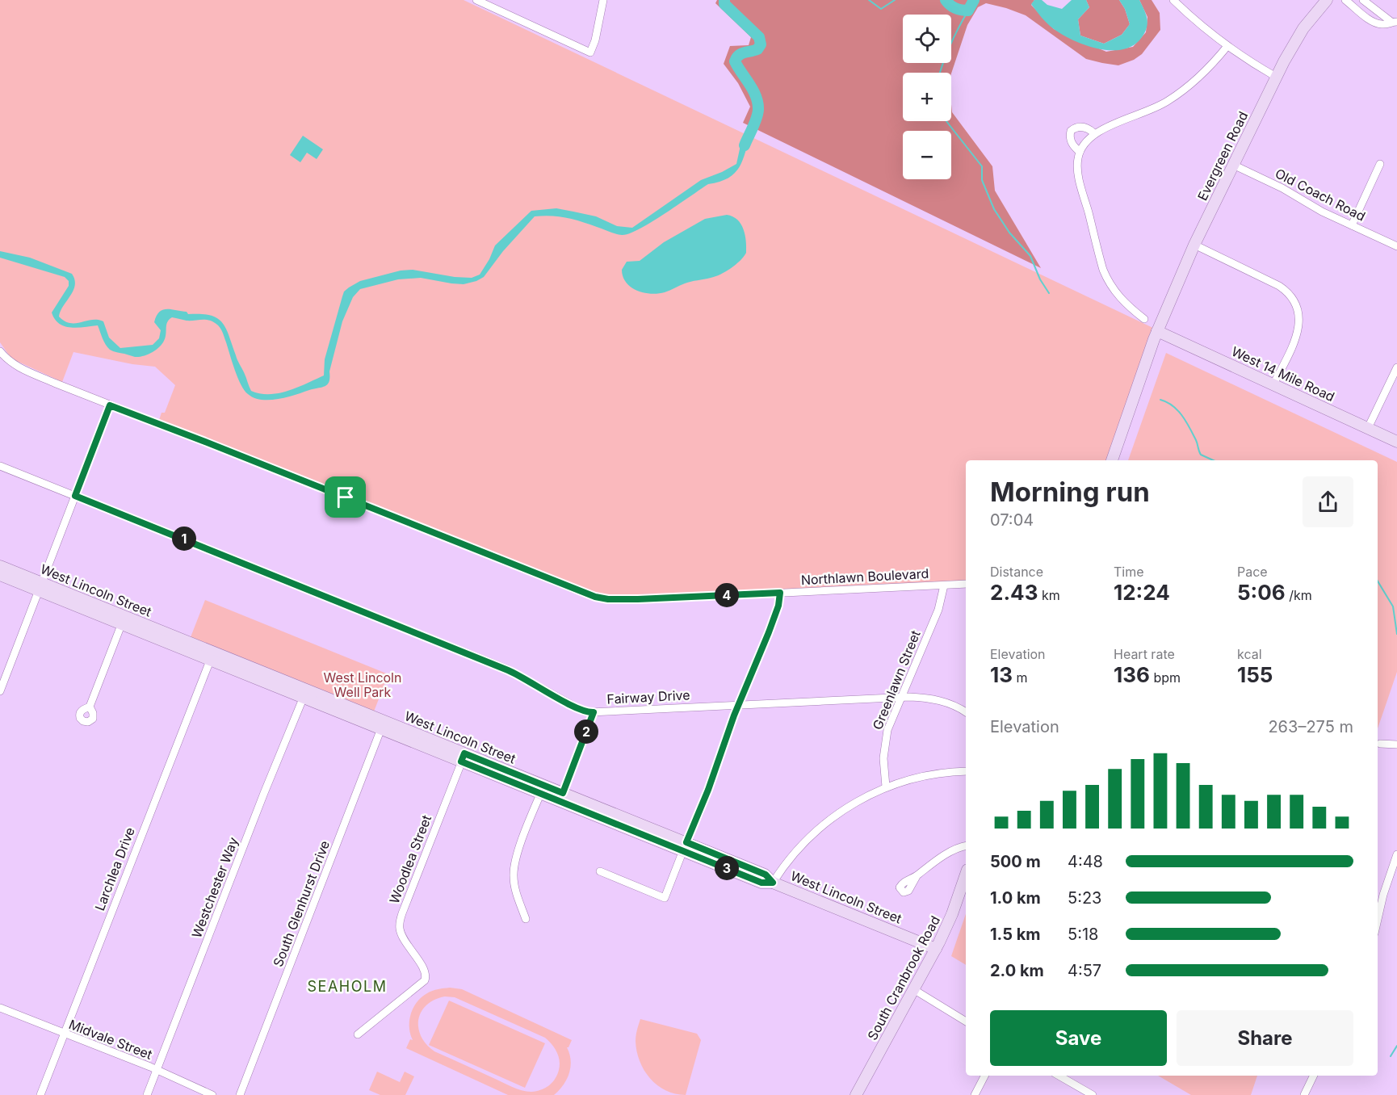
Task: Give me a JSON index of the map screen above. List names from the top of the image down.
{
  "streets": {
    "street": [
      "Evergreen Road",
      "Old Coach Road",
      "West 14 Mile Road",
      "Northlawn Boulevard",
      "West Lincoln Street",
      "Greenlawn Street",
      "Fairway Drive",
      "Woodlea Street",
      "Larchlea Drive",
      "Westchester Way",
      "South Glenhurst Drive",
      "South Cranbrook Road",
      "Midvale Street"
    ]
  },
  "crossings": [
    ["Evergreen Road", "Old Coach Road"],
    ["Evergreen Road", "West 14 Mile Road"],
    ["Northlawn Boulevard", "Greenlawn Street"],
    ["West Lincoln Street", "Woodlea Street"],
    ["West Lincoln Street", "Larchlea Drive"],
    ["West Lincoln Street", "Westchester Way"],
    ["West Lincoln Street", "South Glenhurst Drive"],
    ["West Lincoln Street", "South Cranbrook Road"],
    ["Greenlawn Street", "Fairway Drive"],
    ["Larchlea Drive", "Midvale Street"],
    ["Westchester Way", "Midvale Street"]
  ],
  "districts": ["SEAHOLM"],
  "parks": ["West Lincoln Well Park"],
  "page": {
    "map_buttons": ["+", "−"],
    "heading": ["Morning run", "07:04"],
    "pins": [
      "1",
      "4",
      "2",
      "3"
    ],
    "stats": [
      ["Distance", "2.43 km"],
      ["Time", "12:24"],
      ["Pace", "5:06 /km"],
      ["Elevation", "13 m"],
      ["Heart rate", "136 bpm"],
      ["kcal", "155"]
    ],
    "chart": ["Elevation", "263–275 m"],
    "list": [
      {
        "name": "500 m",
        "note": "4:48"
      },
      {
        "name": "1.0 km",
        "note": "5:23"
      },
      {
        "name": "1.5 km",
        "note": "5:18"
      },
      {
        "name": "2.0 km",
        "note": "4:57"
      }
    ],
    "buttons": ["Save", "Share"]
  }
}
